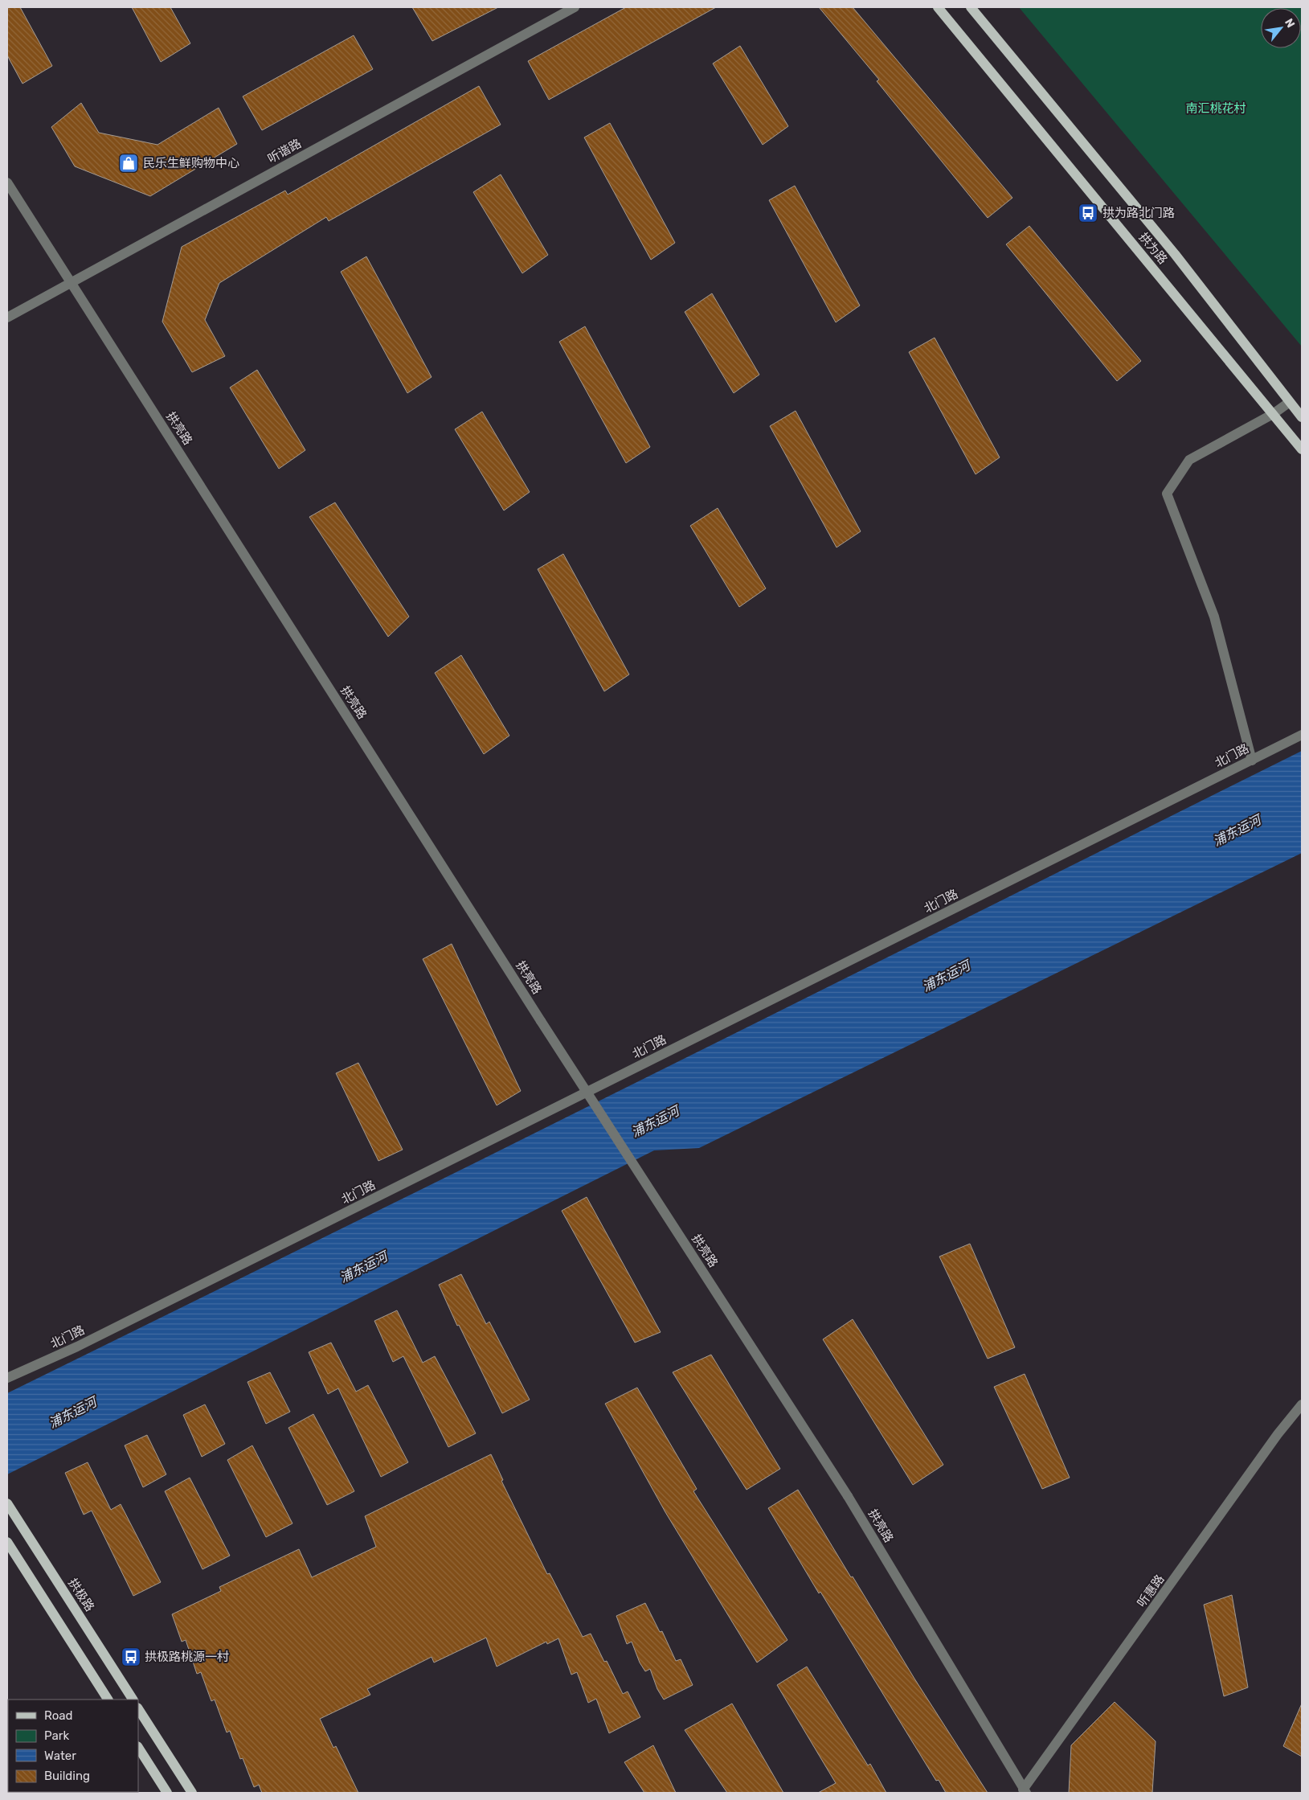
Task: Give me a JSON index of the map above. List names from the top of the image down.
{
  "streets": {
    "main road": ["拱为路", "拱极路"],
    "street": [
      "听谐路",
      "拱亮路",
      "北门路",
      "听惠路"
    ]
  },
  "crossings": [
    ["听谐路", "拱亮路"],
    ["拱亮路", "听惠路"]
  ],
  "water": ["浦东运河"],
  "parks": ["南汇桃花村"],
  "places": {
    "shop": ["民乐生鲜购物中心"],
    "bus stop": ["拱为路北门路", "拱极路桃源一村"]
  },
  "legend": [
    "Road",
    "Park",
    "Water",
    "Building"
  ],
  "north": "top right"
}
